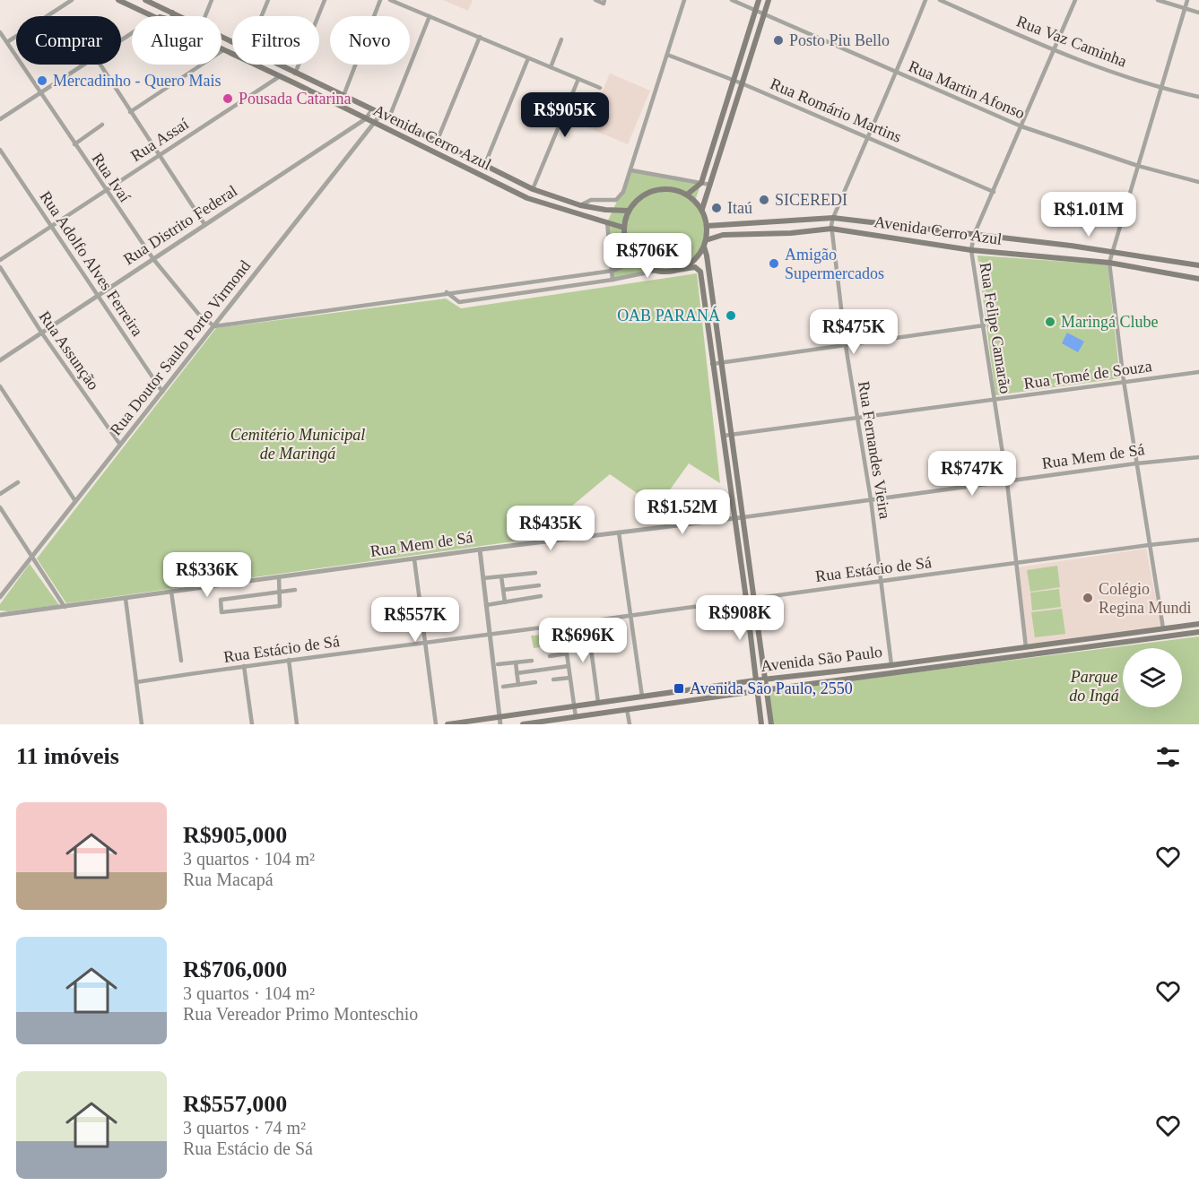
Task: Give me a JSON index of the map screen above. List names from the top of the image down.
{
  "streets": {
    "main road": ["Avenida Cerro Azul", "Avenida São Paulo"],
    "street": [
      "Rua Vaz Caminha",
      "Rua Martin Afonso",
      "Rua Romário Martins",
      "Rua Assaí",
      "Rua Ivaí",
      "Rua Distrito Federal",
      "Rua Adolfo Alves Ferreira",
      "Rua Felipe Camarão",
      "Rua Doutor Saulo Porto Virmond",
      "Rua Assunção",
      "Rua Tomé de Souza",
      "Rua Fernandes Vieira",
      "Rua Mem de Sá",
      "Rua Estácio de Sá"
    ]
  },
  "crossings": [
    ["Rua Vaz Caminha", "Rua Felipe Camarão"],
    ["Rua Martin Afonso", "Rua Felipe Camarão"],
    ["Rua Martin Afonso", "Rua Fernandes Vieira"],
    ["Rua Romário Martins", "Rua Felipe Camarão"],
    ["Rua Romário Martins", "Rua Fernandes Vieira"],
    ["Avenida Cerro Azul", "Rua Assaí"],
    ["Avenida Cerro Azul", "Rua Distrito Federal"],
    ["Avenida Cerro Azul", "Rua Felipe Camarão"],
    ["Avenida Cerro Azul", "Rua Doutor Saulo Porto Virmond"],
    ["Avenida Cerro Azul", "Rua Fernandes Vieira"],
    ["Rua Assaí", "Rua Ivaí"],
    ["Rua Assaí", "Rua Adolfo Alves Ferreira"],
    ["Rua Ivaí", "Rua Distrito Federal"],
    ["Rua Ivaí", "Rua Doutor Saulo Porto Virmond"],
    ["Rua Distrito Federal", "Rua Adolfo Alves Ferreira"],
    ["Rua Distrito Federal", "Rua Assunção"],
    ["Rua Adolfo Alves Ferreira", "Rua Doutor Saulo Porto Virmond"],
    ["Rua Felipe Camarão", "Rua Tomé de Souza"],
    ["Rua Felipe Camarão", "Rua Mem de Sá"],
    ["Rua Felipe Camarão", "Rua Estácio de Sá"],
    ["Rua Felipe Camarão", "Avenida São Paulo"],
    ["Rua Doutor Saulo Porto Virmond", "Rua Assunção"],
    ["Rua Tomé de Souza", "Rua Fernandes Vieira"],
    ["Rua Fernandes Vieira", "Rua Mem de Sá"],
    ["Rua Fernandes Vieira", "Rua Estácio de Sá"],
    ["Rua Fernandes Vieira", "Avenida São Paulo"]
  ],
  "parks": ["Cemitério Municipal de Maringá", "Parque do Ingá"],
  "places": {
    "other": [
      "Posto Piu Bello",
      "Mercadinho - Quero Mais",
      "Pousada Catarina",
      "SICEREDI",
      "Itaú",
      "Amigão Supermercados",
      "OAB PARANÁ",
      "Maringá Clube",
      "Colégio Regina Mundi"
    ],
    "transit": ["Avenida São Paulo, 2550"]
  },
  "page": {
    "chip": [
      "Comprar",
      "Alugar",
      "Filtros",
      "Novo"
    ],
    "price": [
      "R$905K",
      "R$1.01M",
      "R$706K",
      "R$475K",
      "R$747K",
      "R$1.52M",
      "R$435K",
      "R$336K",
      "R$908K",
      "R$557K",
      "R$696K"
    ],
    "heading": "11 imóveis",
    "list": [
      {
        "name": "R$905,000",
        "note": "3 quartos · 104 m² · Rua Macapá"
      },
      {
        "name": "R$706,000",
        "note": "3 quartos · 104 m² · Rua Vereador Primo Monteschio"
      },
      {
        "name": "R$557,000",
        "note": "3 quartos · 74 m² · Rua Estácio de Sá"
      }
    ]
  }
}
